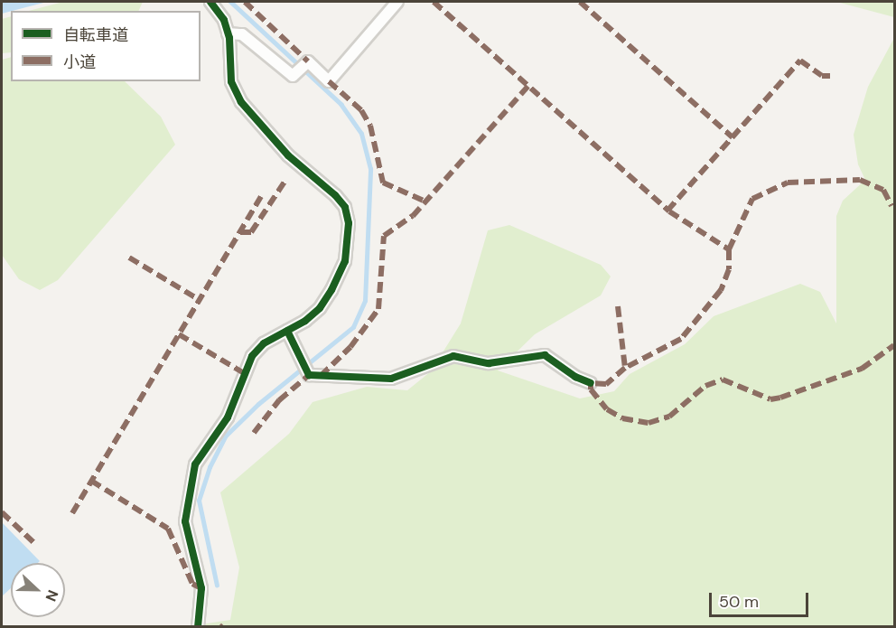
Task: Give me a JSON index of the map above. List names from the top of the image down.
{
  "legend": ["自転車道", "小道"],
  "scale_bar": "50 m",
  "north": "right"
}
